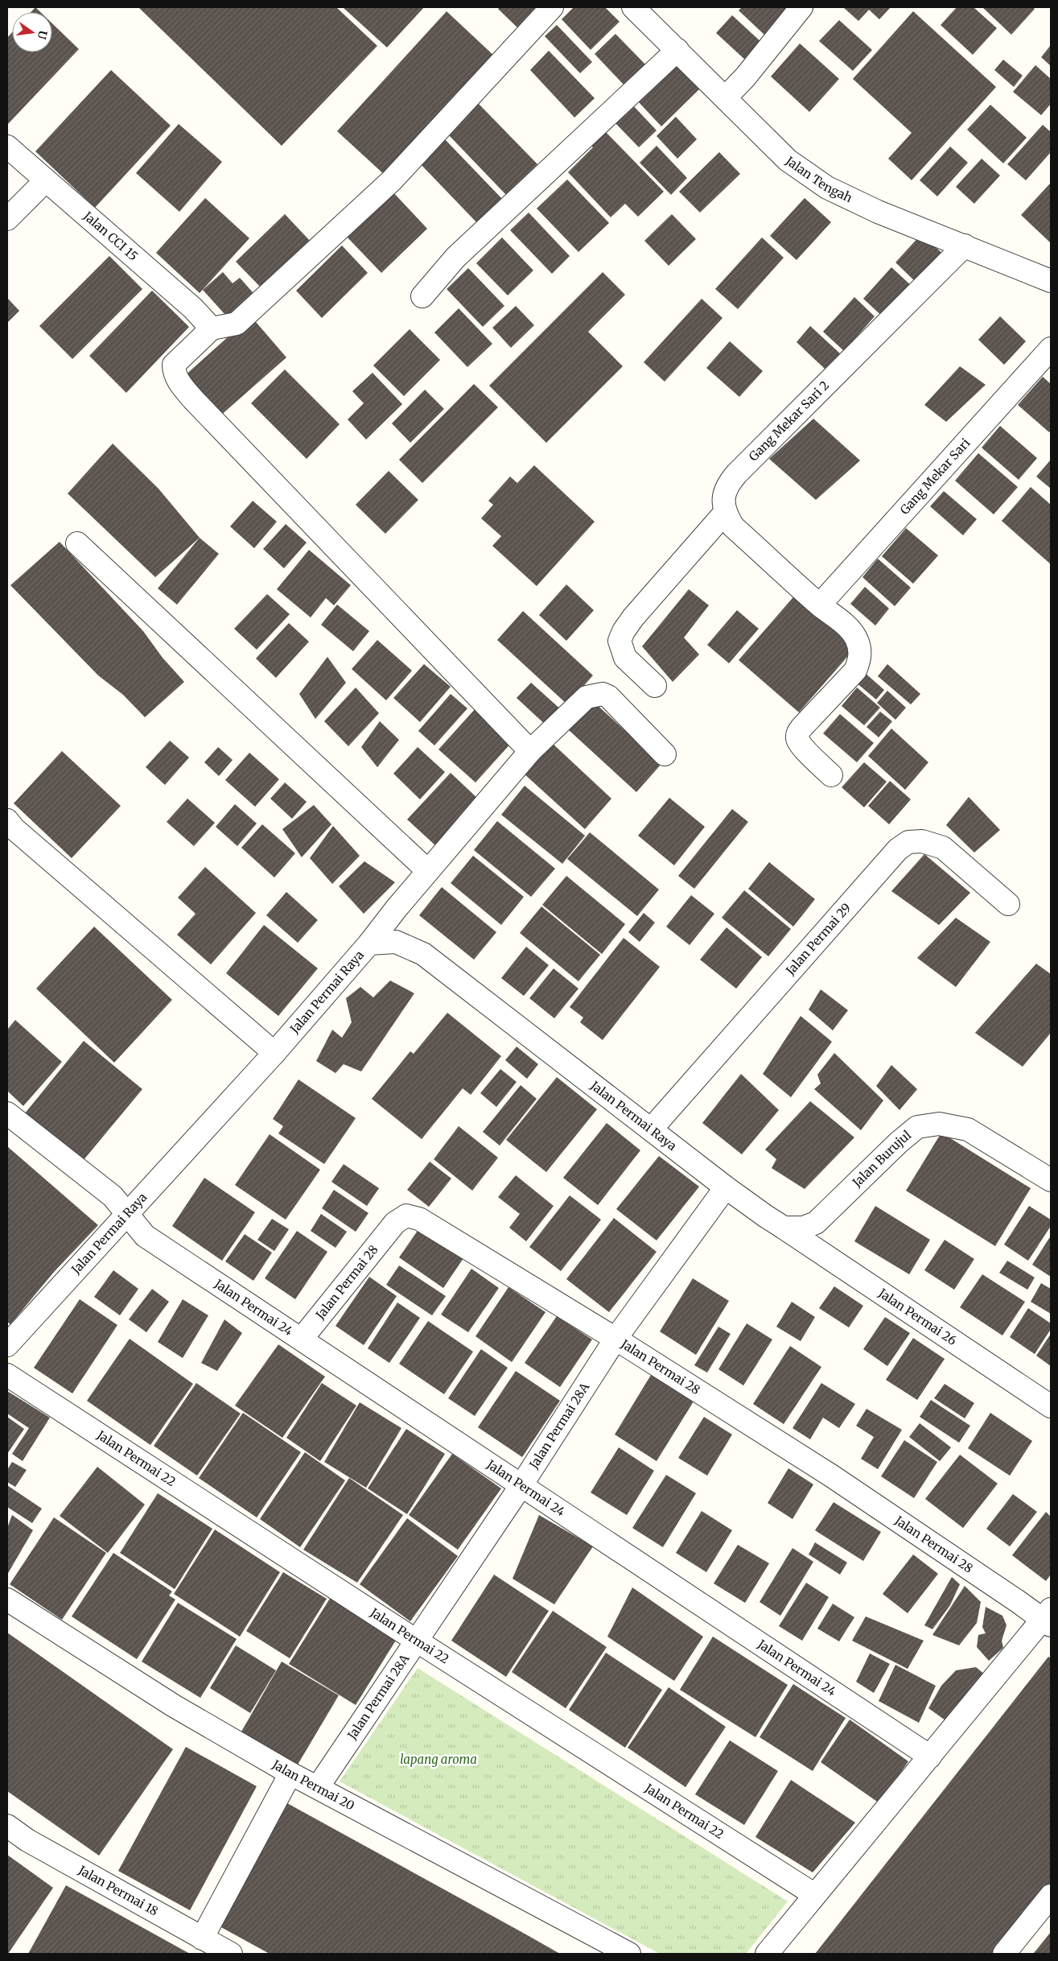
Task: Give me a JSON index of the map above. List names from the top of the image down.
{
  "streets": {
    "street": [
      "Jalan Tengah",
      "Jalan CCI 15",
      "Gang Mekar Sari 2",
      "Gang Mekar Sari",
      "Jalan Permai 29",
      "Jalan Permai Raya",
      "Jalan Burujul",
      "Jalan Permai 28",
      "Jalan Permai 24",
      "Jalan Permai 26",
      "Jalan Permai 28A",
      "Jalan Permai 22",
      "Jalan Permai 20",
      "Jalan Permai 18"
    ]
  },
  "crossings": [
    ["Jalan Tengah", "Gang Mekar Sari 2"],
    ["Jalan Permai 29", "Jalan Permai Raya"],
    ["Jalan Permai Raya", "Jalan Burujul"],
    ["Jalan Permai Raya", "Jalan Permai 24"],
    ["Jalan Permai Raya", "Jalan Permai 26"],
    ["Jalan Permai Raya", "Jalan Permai 28A"],
    ["Jalan Burujul", "Jalan Permai 26"],
    ["Jalan Permai 28", "Jalan Permai 24"],
    ["Jalan Permai 28", "Jalan Permai 28A"],
    ["Jalan Permai 24", "Jalan Permai 28A"],
    ["Jalan Permai 28A", "Jalan Permai 22"],
    ["Jalan Permai 28A", "Jalan Permai 20"]
  ],
  "parks": ["lapang aroma"],
  "north": "right"
}
